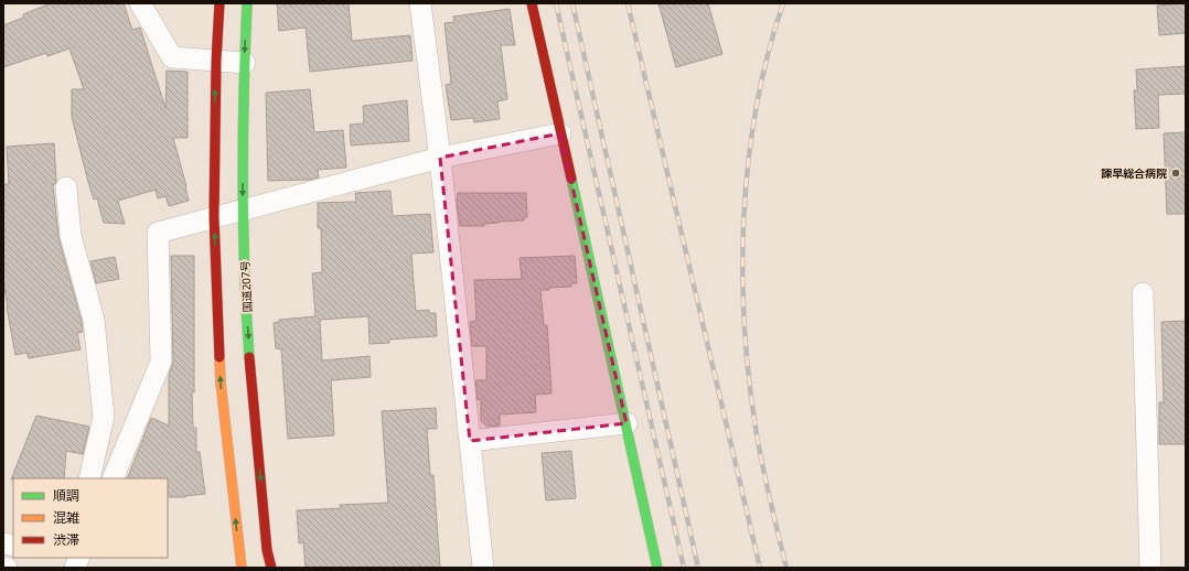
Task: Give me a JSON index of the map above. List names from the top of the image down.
{
  "streets": {
    "street": ["国道207号"]
  },
  "places": ["諫早総合病院"],
  "legend": ["順調", "混雑", "渋滞"]
}
